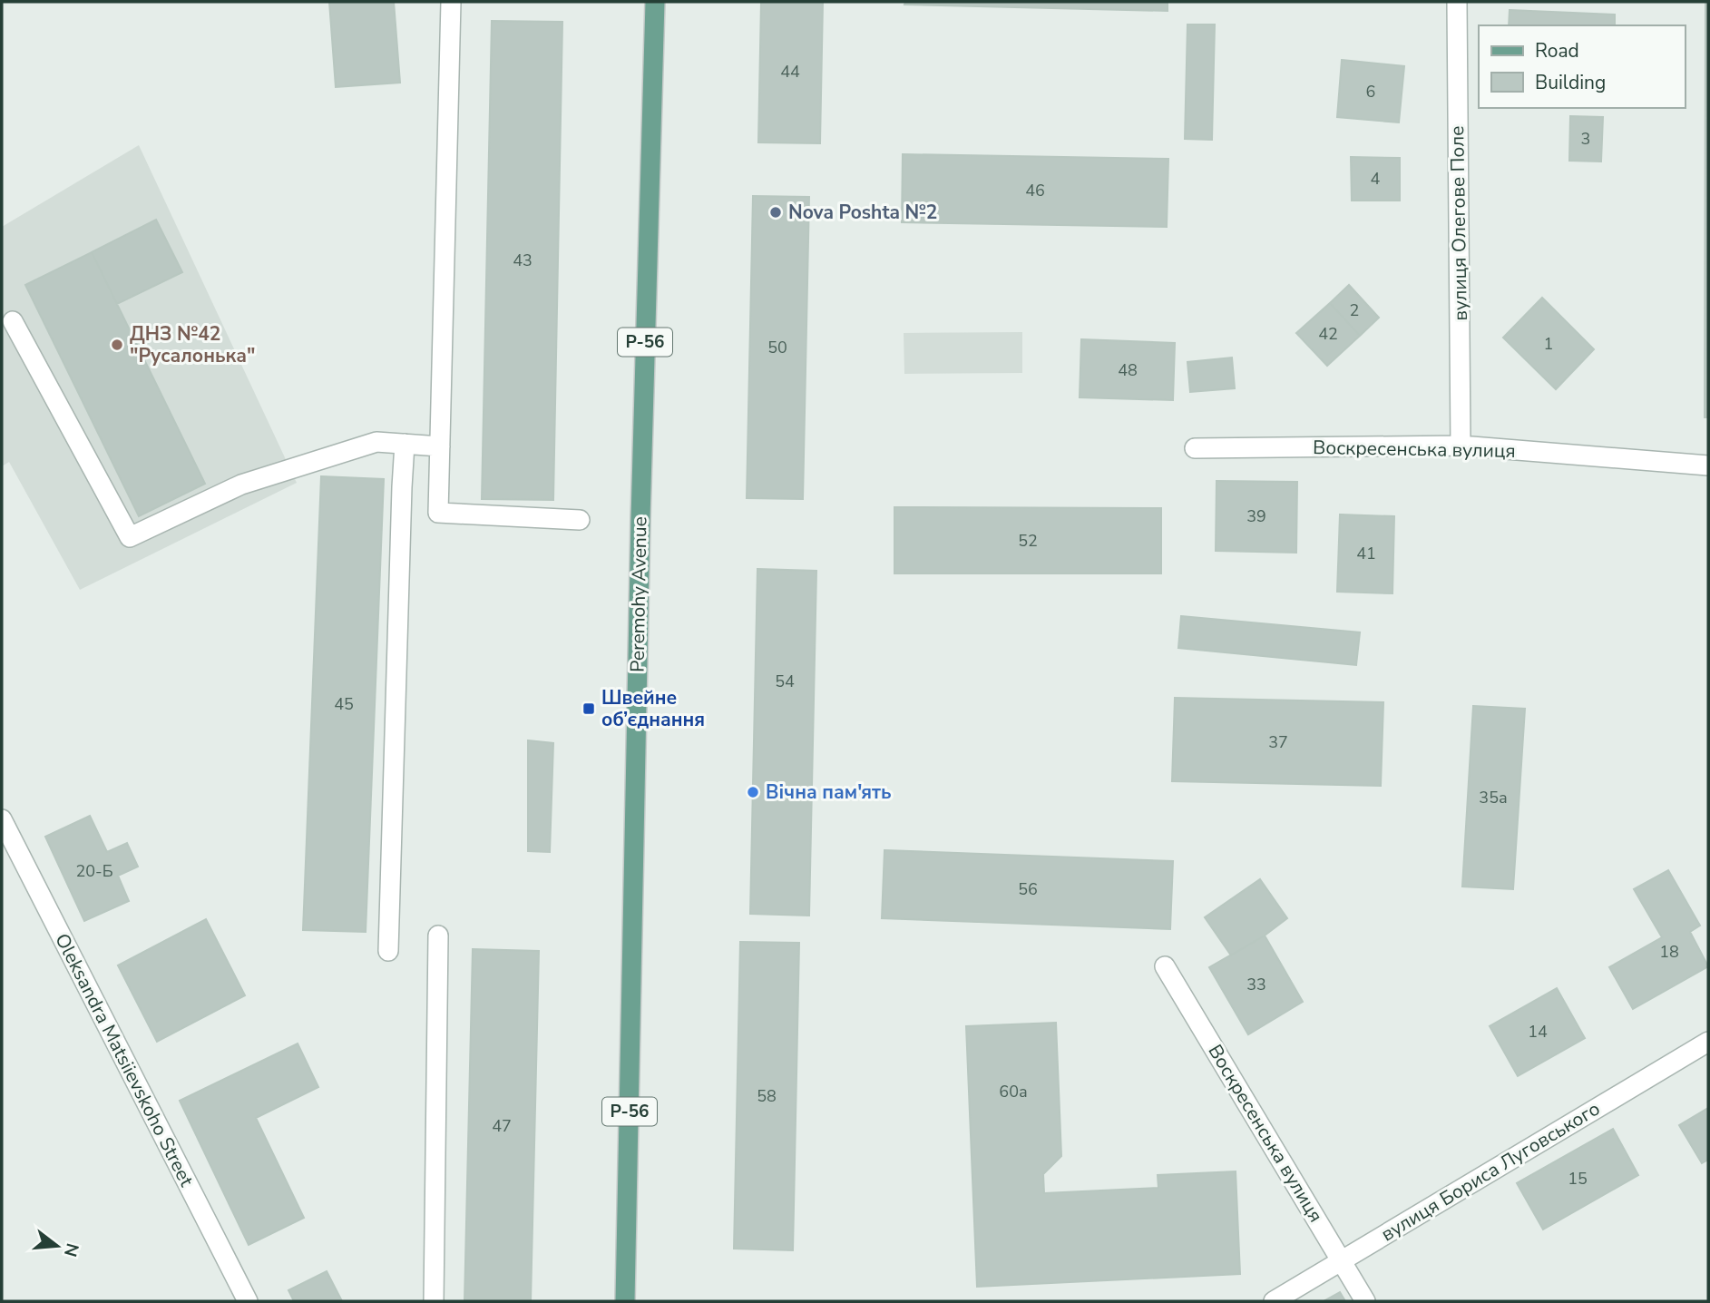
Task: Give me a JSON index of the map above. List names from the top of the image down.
{
  "streets": {
    "main road": ["Р-56", "Peremohy Avenue"],
    "street": [
      "вулиця Олегове Поле",
      "Воскресенська вулиця",
      "Oleksandra Matsiievskoho Street",
      "вулиця Бориса Луговського"
    ]
  },
  "crossings": [
    ["вулиця Олегове Поле", "Воскресенська вулиця"],
    ["Воскресенська вулиця", "вулиця Бориса Луговського"]
  ],
  "places": {
    "other": ["Nova Poshta №2", "ДНЗ №42 \"Русалонька\"", "Вічна пам'ять"],
    "transit": ["Швейне об’єднання"]
  },
  "house_numbers": [
    "44",
    "6",
    "3",
    "4",
    "46",
    "43",
    "2",
    "42",
    "1",
    "50",
    "48",
    "39",
    "52",
    "41",
    "54",
    "45",
    "37",
    "35а",
    "20-Б",
    "56",
    "18",
    "33",
    "14",
    "60а",
    "58",
    "47",
    "15"
  ],
  "legend": ["Road", "Building"],
  "north": "right"
}
